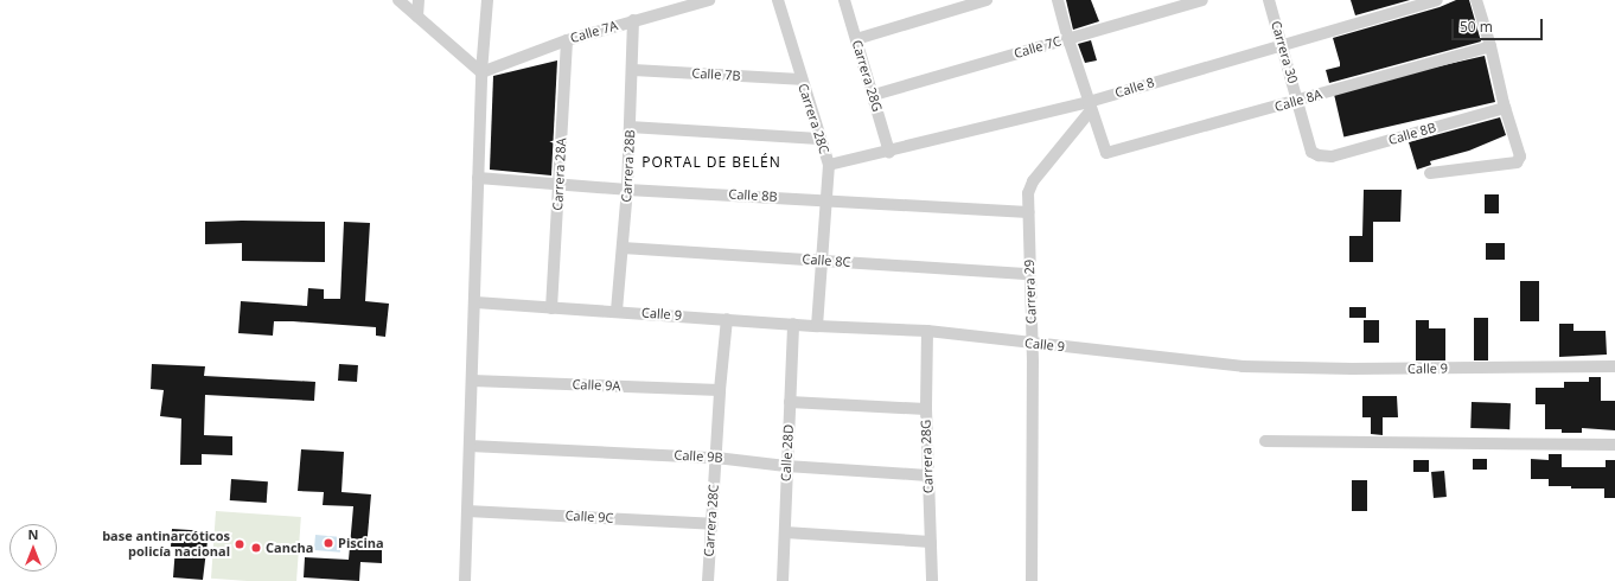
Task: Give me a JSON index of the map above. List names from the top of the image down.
{
  "streets": {
    "street": [
      "Calle 7A",
      "Calle 7C",
      "Carrera 30",
      "Calle 7B",
      "Carrera 28G",
      "Calle 8",
      "Calle 8A",
      "Carrera 28C",
      "Calle 8B",
      "Carrera 28B",
      "Carrera 28A",
      "Calle 8C",
      "Carrera 29",
      "Calle 9",
      "Calle 9A",
      "Calle 28D",
      "Calle 9B",
      "Calle 9C"
    ]
  },
  "crossings": [
    ["Calle 7A", "Carrera 28B"],
    ["Calle 7A", "Carrera 28A"],
    ["Calle 7C", "Carrera 28G"],
    ["Carrera 30", "Calle 8"],
    ["Carrera 30", "Calle 8A"],
    ["Carrera 30", "Calle 8B"],
    ["Calle 7B", "Carrera 28C"],
    ["Calle 7B", "Carrera 28B"],
    ["Carrera 28G", "Calle 8"],
    ["Carrera 28G", "Calle 9"],
    ["Carrera 28G", "Calle 9B"],
    ["Calle 8", "Calle 8A"],
    ["Calle 8", "Carrera 28C"],
    ["Calle 8", "Carrera 29"],
    ["Calle 8A", "Carrera 29"],
    ["Carrera 28C", "Calle 8B"],
    ["Carrera 28C", "Calle 8C"],
    ["Carrera 28C", "Calle 9"],
    ["Carrera 28C", "Calle 9A"],
    ["Carrera 28C", "Calle 9B"],
    ["Carrera 28C", "Calle 9C"],
    ["Calle 8B", "Carrera 28B"],
    ["Calle 8B", "Carrera 28A"],
    ["Calle 8B", "Carrera 29"],
    ["Carrera 28B", "Calle 8C"],
    ["Carrera 28B", "Calle 9"],
    ["Carrera 28A", "Calle 9"],
    ["Calle 8C", "Carrera 29"],
    ["Carrera 29", "Calle 9"],
    ["Calle 9", "Calle 28D"],
    ["Calle 28D", "Calle 9B"]
  ],
  "districts": ["PORTAL DE BELÉN"],
  "places": ["Piscina", "base antinarcóticos policía nacional", "Cancha"],
  "scale_bar": "50 m",
  "north": "top"
}
